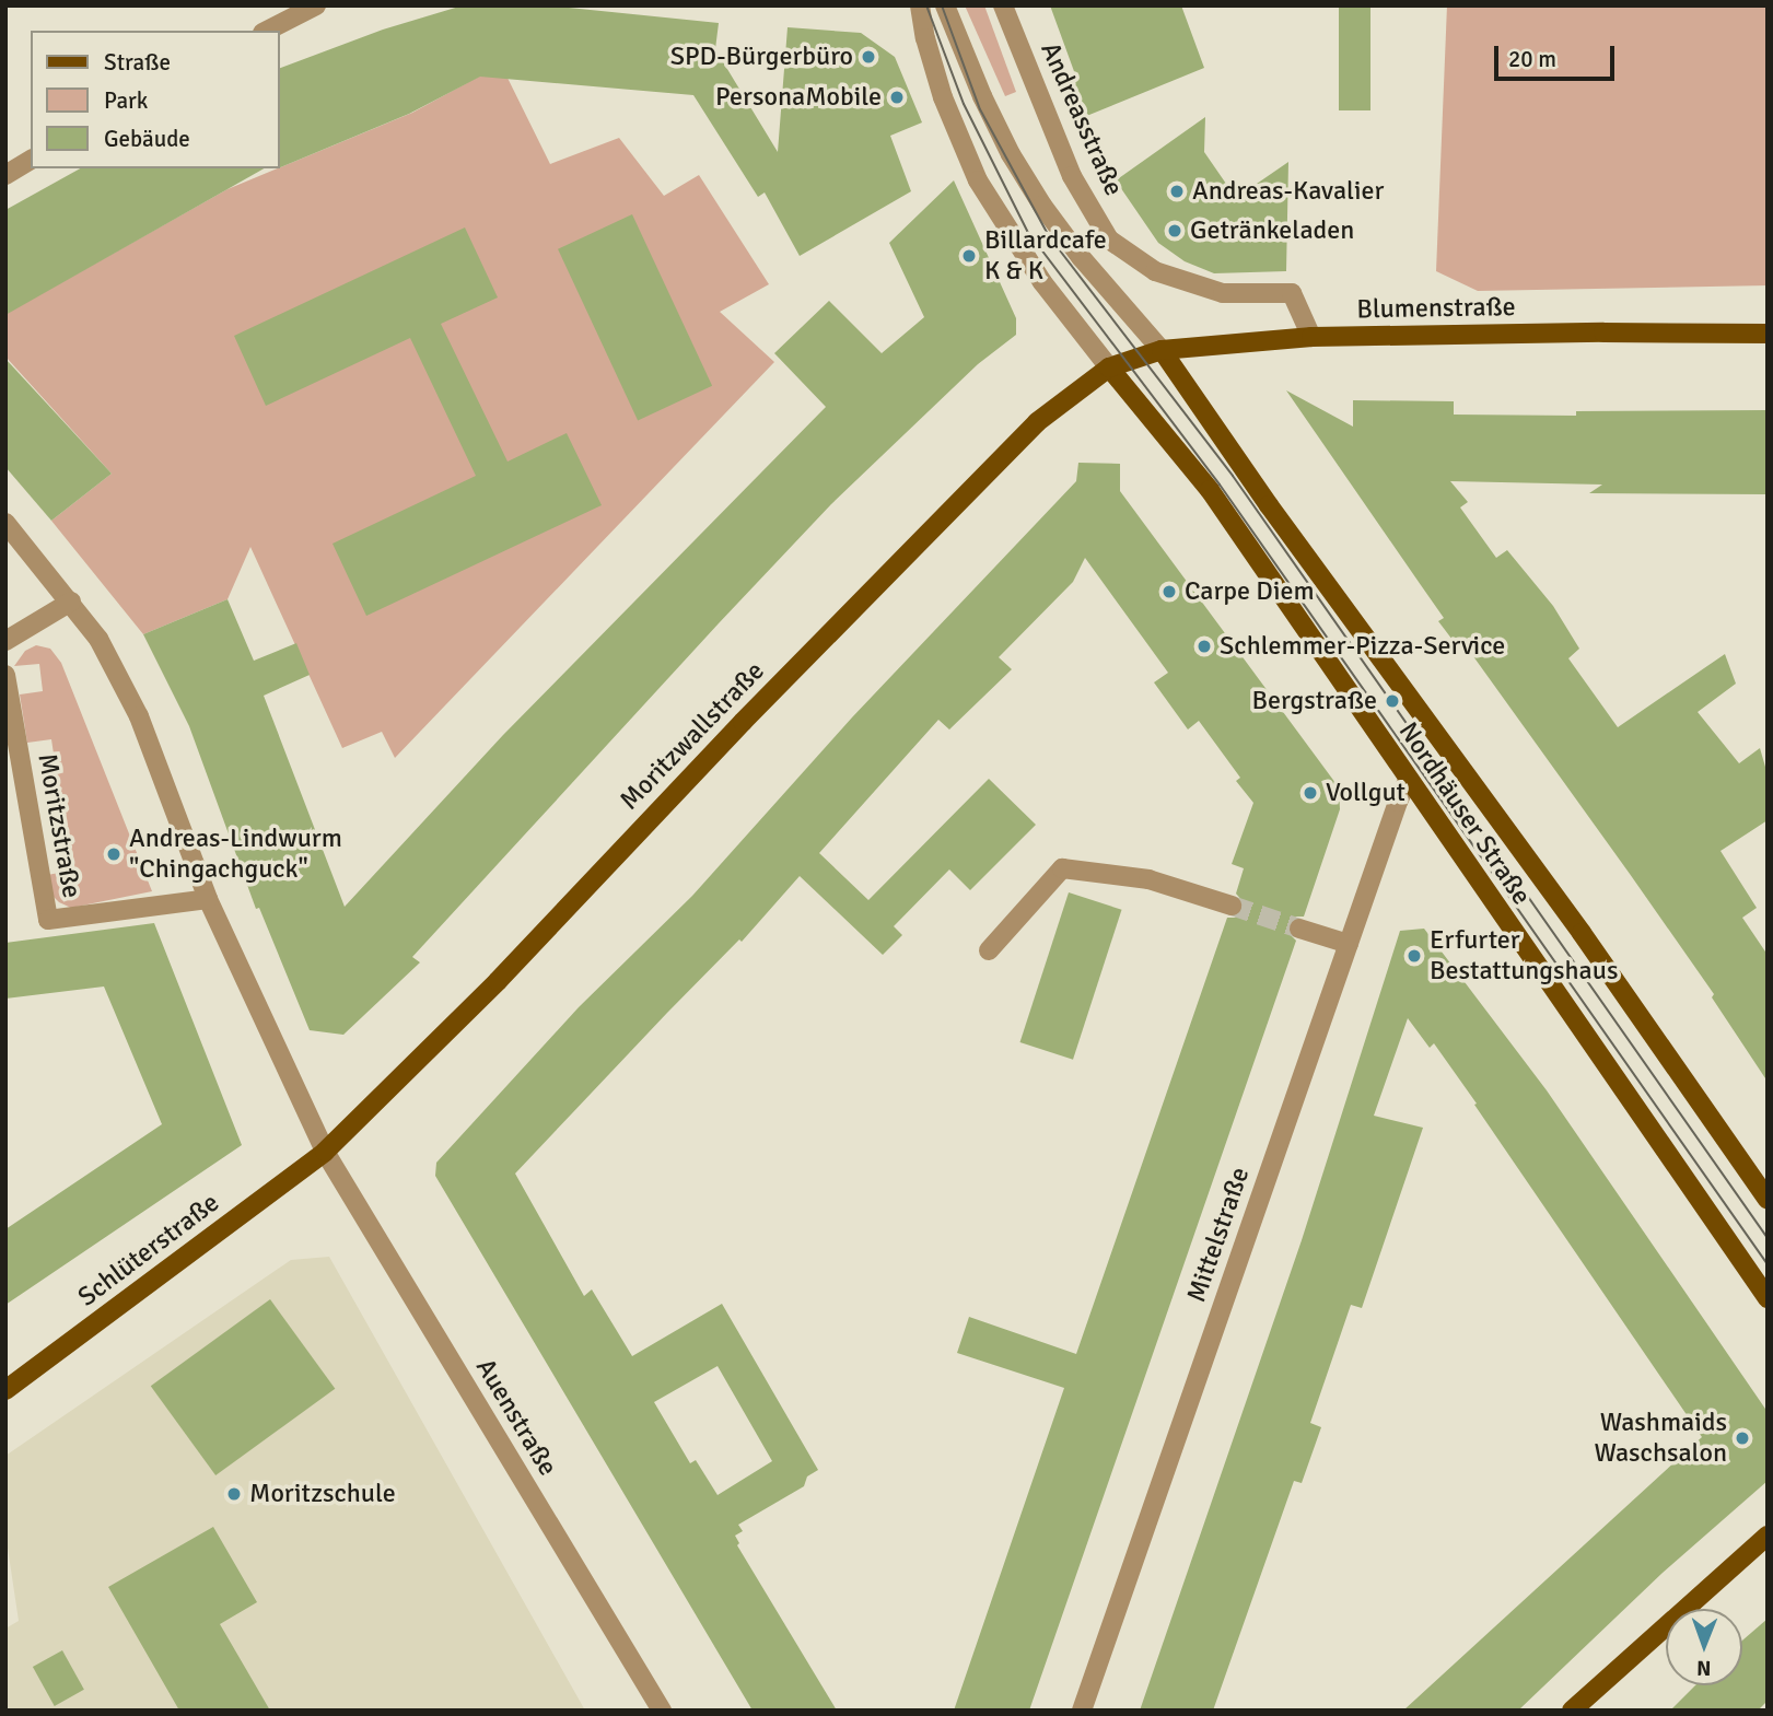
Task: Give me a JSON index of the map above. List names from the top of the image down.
{
  "streets": {
    "main road": [
      "Blumenstraße",
      "Moritzwallstraße",
      "Nordhäuser Straße",
      "Schlüterstraße"
    ],
    "street": [
      "Andreasstraße",
      "Moritzstraße",
      "Mittelstraße",
      "Auenstraße"
    ]
  },
  "crossings": [
    ["Andreasstraße", "Blumenstraße"],
    ["Blumenstraße", "Moritzwallstraße"],
    ["Blumenstraße", "Nordhäuser Straße"],
    ["Moritzwallstraße", "Nordhäuser Straße"],
    ["Moritzwallstraße", "Schlüterstraße"],
    ["Moritzwallstraße", "Auenstraße"],
    ["Nordhäuser Straße", "Mittelstraße"],
    ["Schlüterstraße", "Auenstraße"]
  ],
  "places": [
    "SPD-Bürgerbüro",
    "PersonaMobile",
    "Andreas-Kavalier",
    "Getränkeladen",
    "Billardcafe K & K",
    "Carpe Diem",
    "Schlemmer-Pizza-Service",
    "Bergstraße",
    "Vollgut",
    "Andreas-Lindwurm \"Chingachguck\"",
    "Erfurter Bestattungshaus",
    "Washmaids Waschsalon",
    "Moritzschule"
  ],
  "legend": ["Straße", "Park", "Gebäude"],
  "scale_bar": "20 m",
  "north": "bottom"
}
